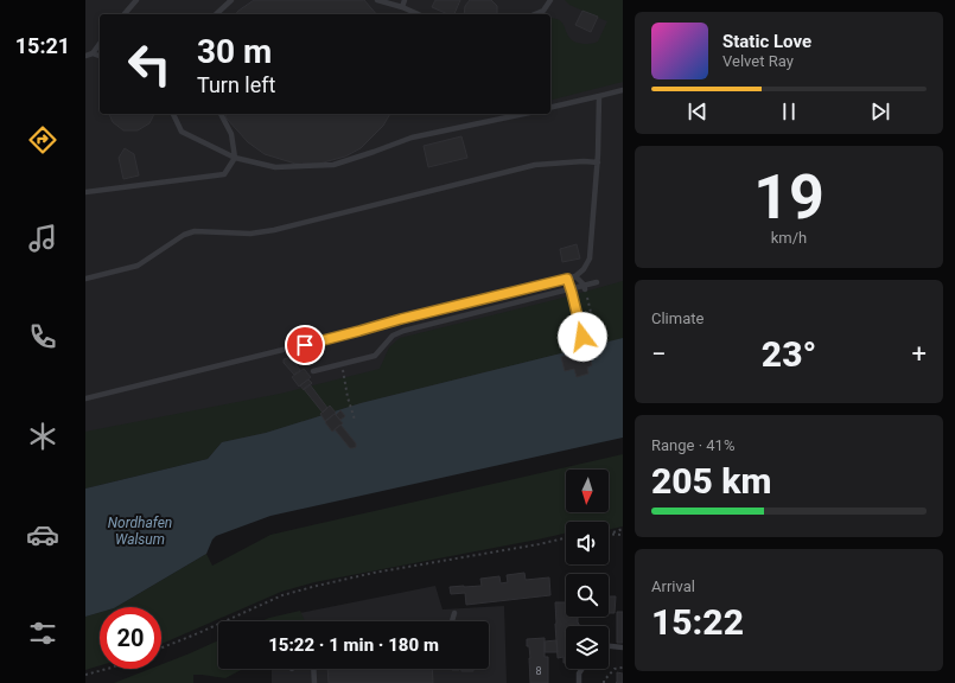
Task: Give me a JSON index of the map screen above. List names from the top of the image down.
{
  "water": ["Nordhafen Walsum"],
  "house_numbers": ["8"],
  "north": "bottom",
  "page": {
    "tabs": "15:21",
    "turn": ["30 m", "Turn left"],
    "song": ["Static Love", "Velvet Ray"],
    "tile": [
      ["19", "km/h"],
      "Climate",
      ["Range · 41%", "205 km"],
      ["Arrival", "15:22"]
    ],
    "heat": ["−", "23°", "+"],
    "limit": "20",
    "trip": "15:22 · 1 min · 180 m"
  }
}
